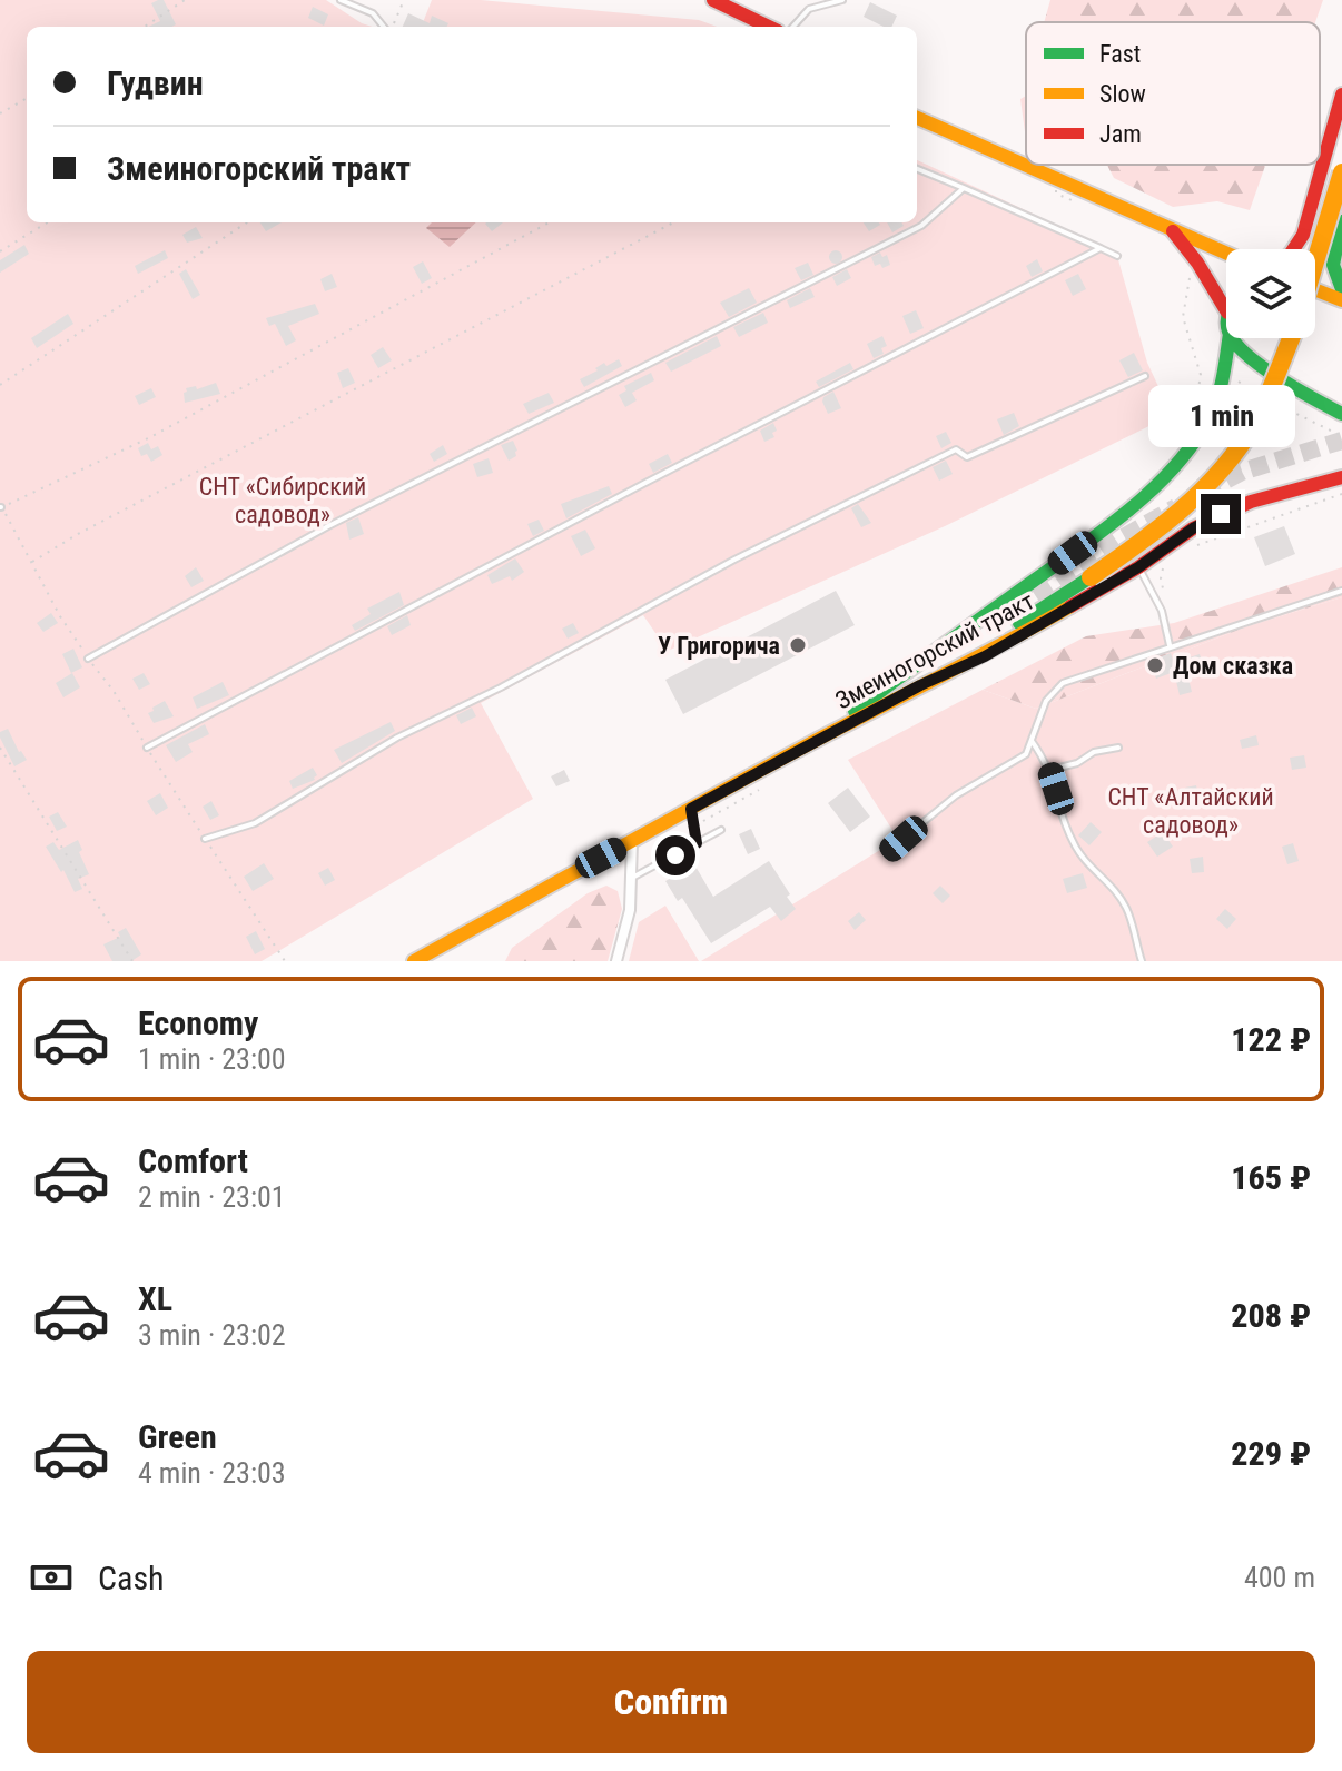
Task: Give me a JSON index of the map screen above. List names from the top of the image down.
{
  "streets": {
    "main road": ["Змеиногорский тракт"]
  },
  "parks": ["СНТ «Сибирский садовод»", "СНТ «Алтайский садовод»"],
  "places": ["У Григорича", "Дом сказка"],
  "legend": ["Fast", "Slow", "Jam"],
  "page": {
    "banner": ["Гудвин", "Змеиногорский тракт"],
    "bubble": "1 min",
    "list": [
      {
        "name": "Economy",
        "note": "1 min · 23:00",
        "value": "122 ₽"
      },
      {
        "name": "Comfort",
        "note": "2 min · 23:01",
        "value": "165 ₽"
      },
      {
        "name": "XL",
        "note": "3 min · 23:02",
        "value": "208 ₽"
      },
      {
        "name": "Green",
        "note": "4 min · 23:03",
        "value": "229 ₽"
      }
    ],
    "pay": ["Cash", "400 m"],
    "buttons": "Confirm"
  }
}
